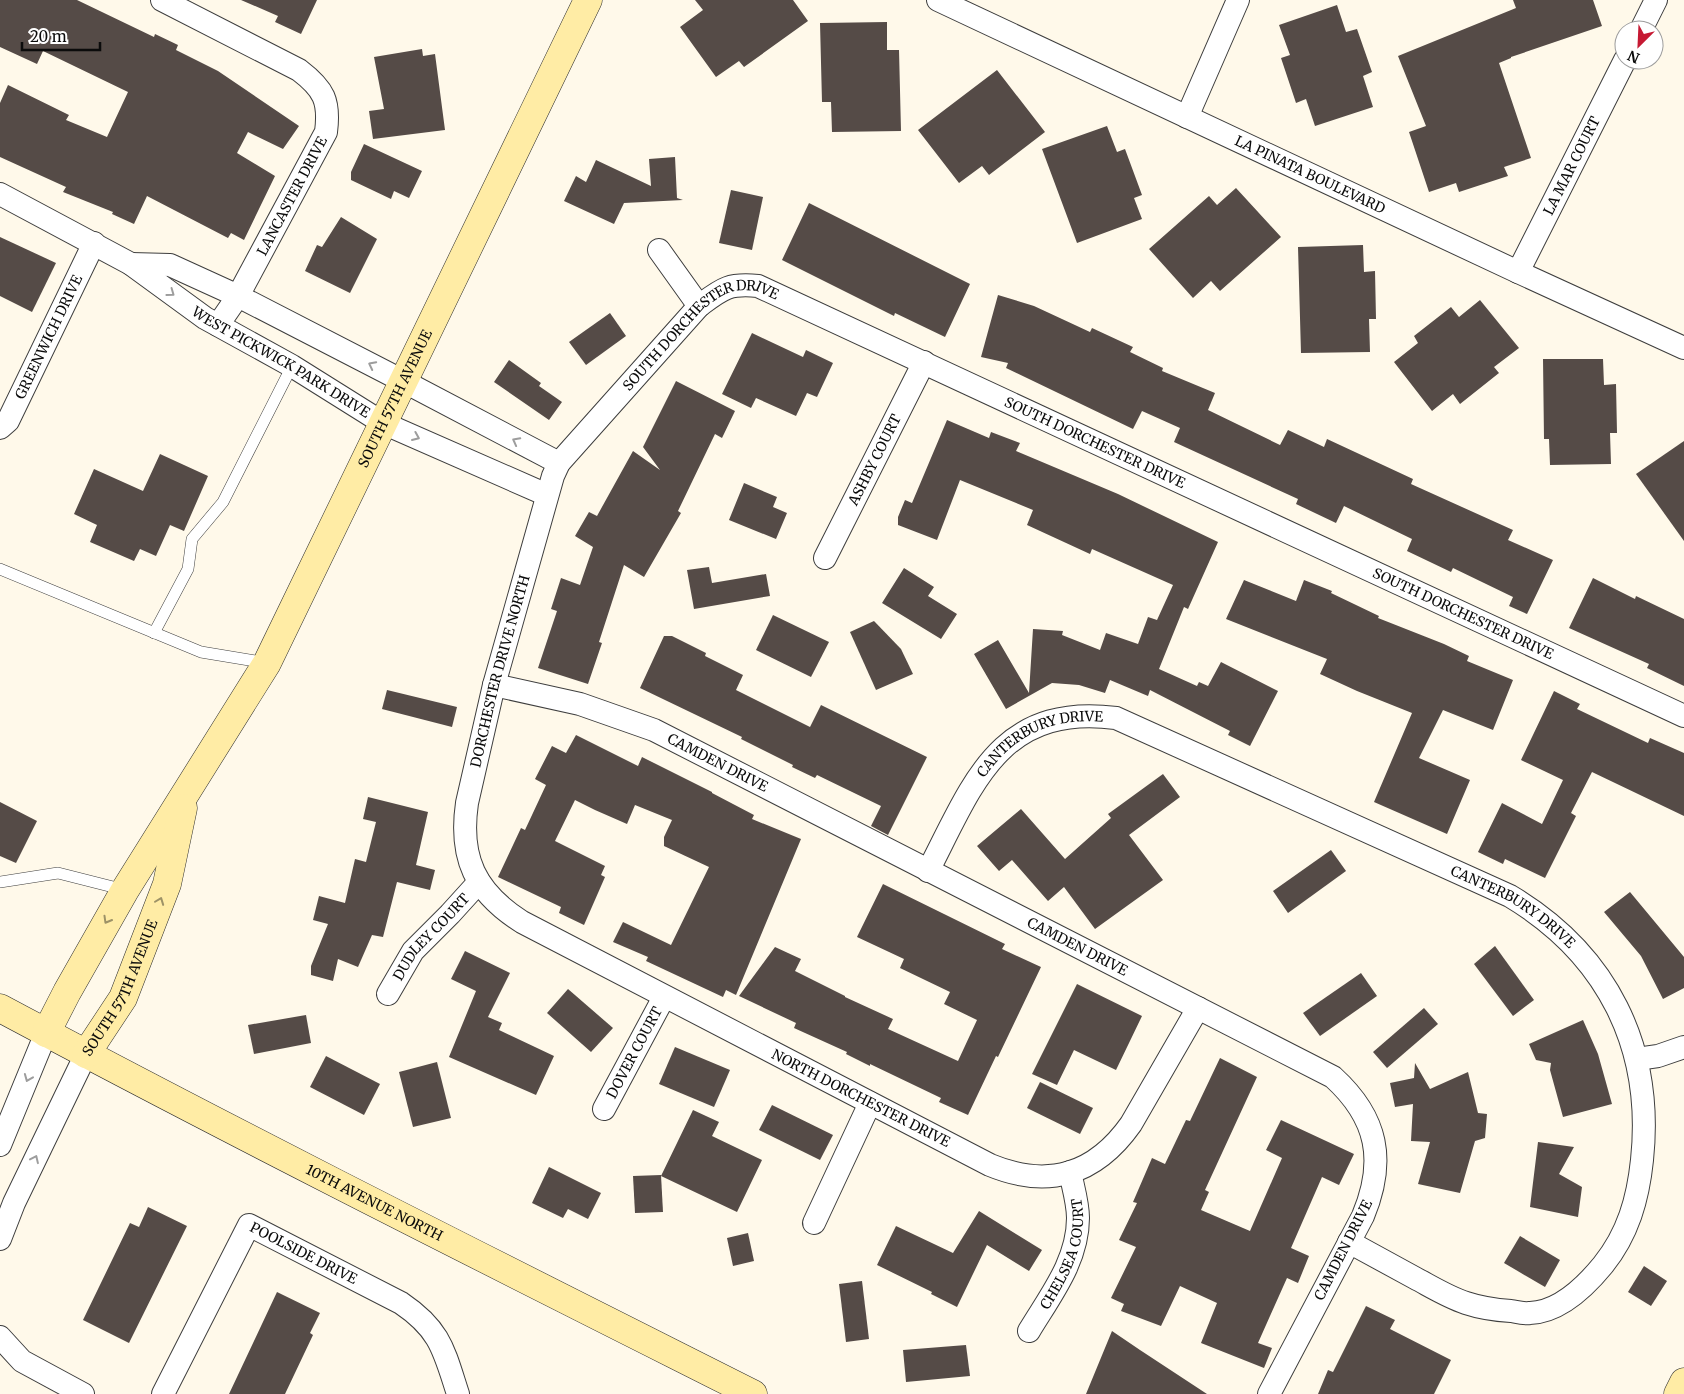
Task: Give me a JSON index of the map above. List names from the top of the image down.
{
  "streets": {
    "street": [
      "LA MAR COURT",
      "LA PINATA BOULEVARD",
      "LANCASTER DRIVE",
      "GREENWICH DRIVE",
      "SOUTH DORCHESTER DRIVE",
      "WEST PICKWICK PARK DRIVE",
      "SOUTH 57TH AVENUE",
      "ASHBY COURT",
      "DORCHESTER DRIVE NORTH",
      "CANTERBURY DRIVE",
      "CAMDEN DRIVE",
      "DUDLEY COURT",
      "DOVER COURT",
      "NORTH DORCHESTER DRIVE",
      "10TH AVENUE NORTH",
      "CHELSEA COURT",
      "POOLSIDE DRIVE"
    ]
  },
  "crossings": [
    ["LA MAR COURT", "LA PINATA BOULEVARD"],
    ["LANCASTER DRIVE", "WEST PICKWICK PARK DRIVE"],
    ["GREENWICH DRIVE", "WEST PICKWICK PARK DRIVE"],
    ["SOUTH DORCHESTER DRIVE", "WEST PICKWICK PARK DRIVE"],
    ["SOUTH DORCHESTER DRIVE", "ASHBY COURT"],
    ["SOUTH DORCHESTER DRIVE", "DORCHESTER DRIVE NORTH"],
    ["WEST PICKWICK PARK DRIVE", "SOUTH 57TH AVENUE"],
    ["WEST PICKWICK PARK DRIVE", "DORCHESTER DRIVE NORTH"],
    ["SOUTH 57TH AVENUE", "10TH AVENUE NORTH"],
    ["DORCHESTER DRIVE NORTH", "CAMDEN DRIVE"],
    ["DORCHESTER DRIVE NORTH", "DUDLEY COURT"],
    ["DORCHESTER DRIVE NORTH", "NORTH DORCHESTER DRIVE"],
    ["CANTERBURY DRIVE", "CAMDEN DRIVE"],
    ["CAMDEN DRIVE", "NORTH DORCHESTER DRIVE"],
    ["DUDLEY COURT", "NORTH DORCHESTER DRIVE"],
    ["DOVER COURT", "NORTH DORCHESTER DRIVE"],
    ["NORTH DORCHESTER DRIVE", "CHELSEA COURT"]
  ],
  "scale_bar": "20 m",
  "north": "bottom left"
}
